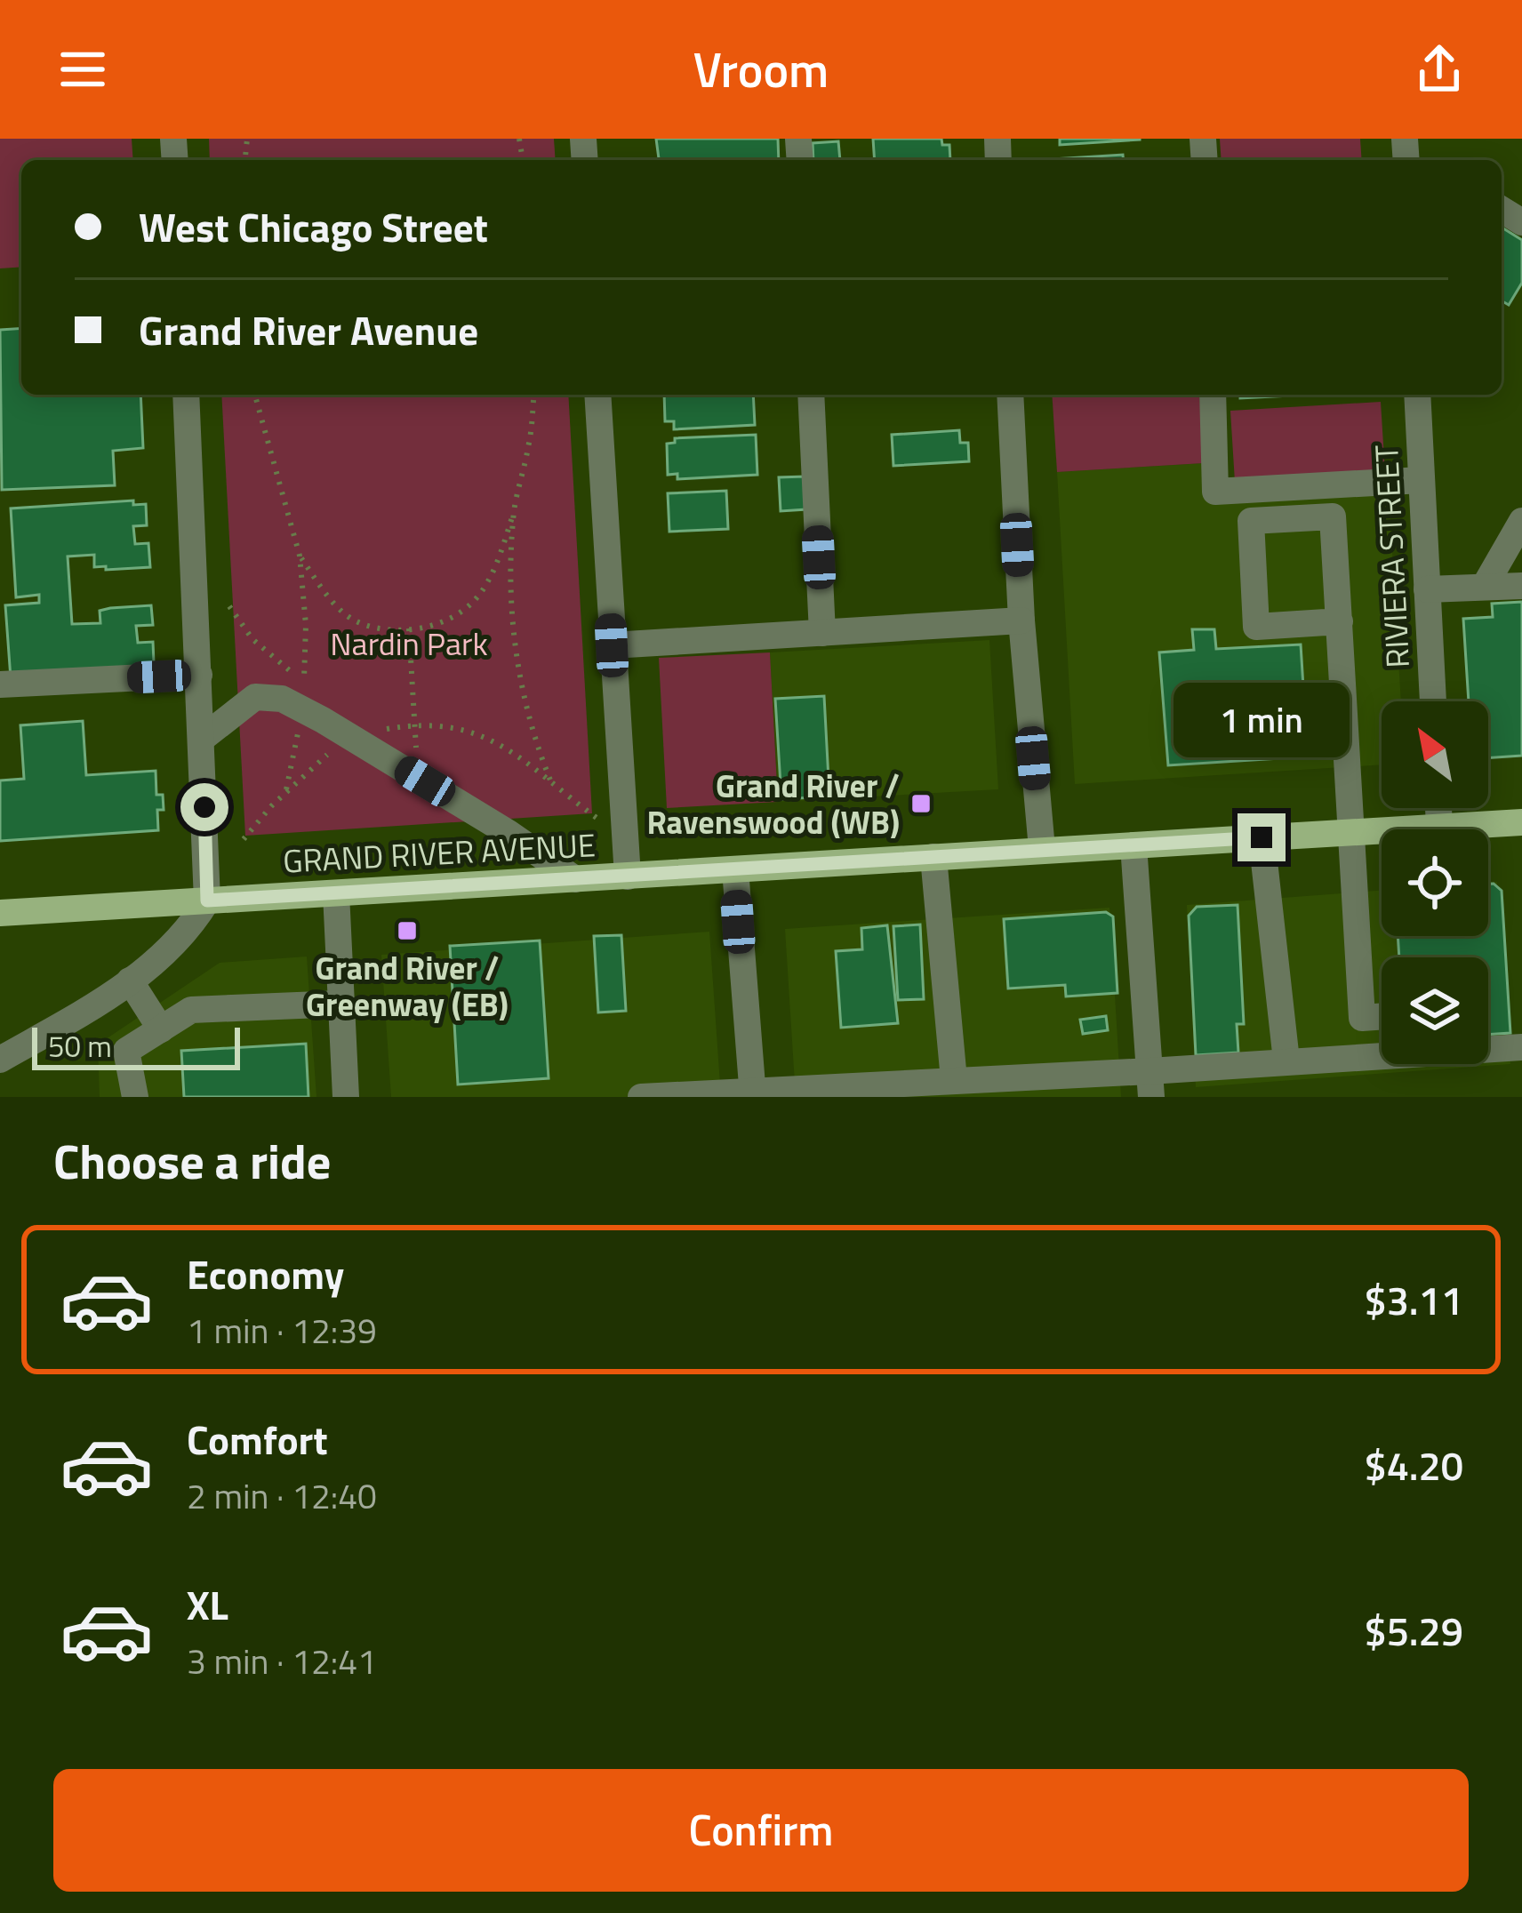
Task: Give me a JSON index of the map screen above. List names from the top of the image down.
{
  "streets": {
    "main road": ["GRAND RIVER AVENUE"],
    "street": ["RIVIERA STREET"]
  },
  "parks": ["Nardin Park"],
  "places": {
    "transit": ["Grand River / Ravenswood (WB)", "Grand River / Greenway (EB)"]
  },
  "scale_bar": "50 m",
  "north": "top left",
  "page": {
    "header": "Vroom",
    "banner": ["West Chicago Street", "Grand River Avenue"],
    "bubble": "1 min",
    "scale": "50 m",
    "heading": "Choose a ride",
    "list": [
      {
        "name": "Economy",
        "note": "1 min · 12:39",
        "value": "$3.11"
      },
      {
        "name": "Comfort",
        "note": "2 min · 12:40",
        "value": "$4.20"
      },
      {
        "name": "XL",
        "note": "3 min · 12:41",
        "value": "$5.29"
      }
    ],
    "buttons": "Confirm"
  }
}
